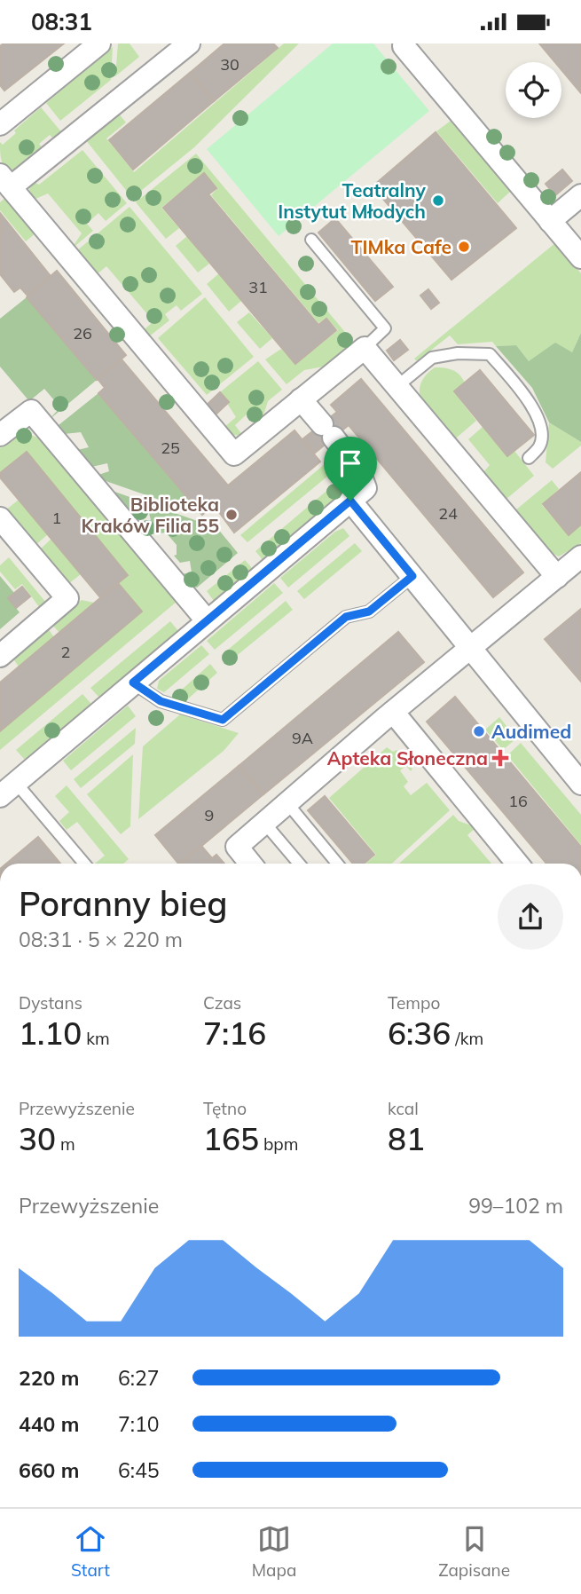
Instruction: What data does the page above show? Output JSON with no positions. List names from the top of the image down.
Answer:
{
  "places": {
    "other": [
      "Teatralny Instytut Młodych",
      "TIMka Cafe",
      "Biblioteka Kraków Filia 55",
      "Audimed"
    ],
    "health": ["Apteka Słoneczna"]
  },
  "house_numbers": [
    "30",
    "31",
    "26",
    "25",
    "24",
    "1",
    "2",
    "9A",
    "16",
    "9"
  ],
  "page": {
    "status": "08:31",
    "heading": ["Poranny bieg", "08:31 · 5 × 220 m"],
    "stats": [
      ["Dystans", "1.10 km"],
      ["Czas", "7:16"],
      ["Tempo", "6:36 /km"],
      ["Przewyższenie", "30 m"],
      ["Tętno", "165 bpm"],
      ["kcal", "81"]
    ],
    "chart": ["Przewyższenie", "99–102 m"],
    "list": [
      {
        "name": "220 m",
        "note": "6:27"
      },
      {
        "name": "440 m",
        "note": "7:10"
      },
      {
        "name": "660 m",
        "note": "6:45"
      }
    ],
    "tabs": ["Start", "Mapa", "Zapisane"]
  }
}
